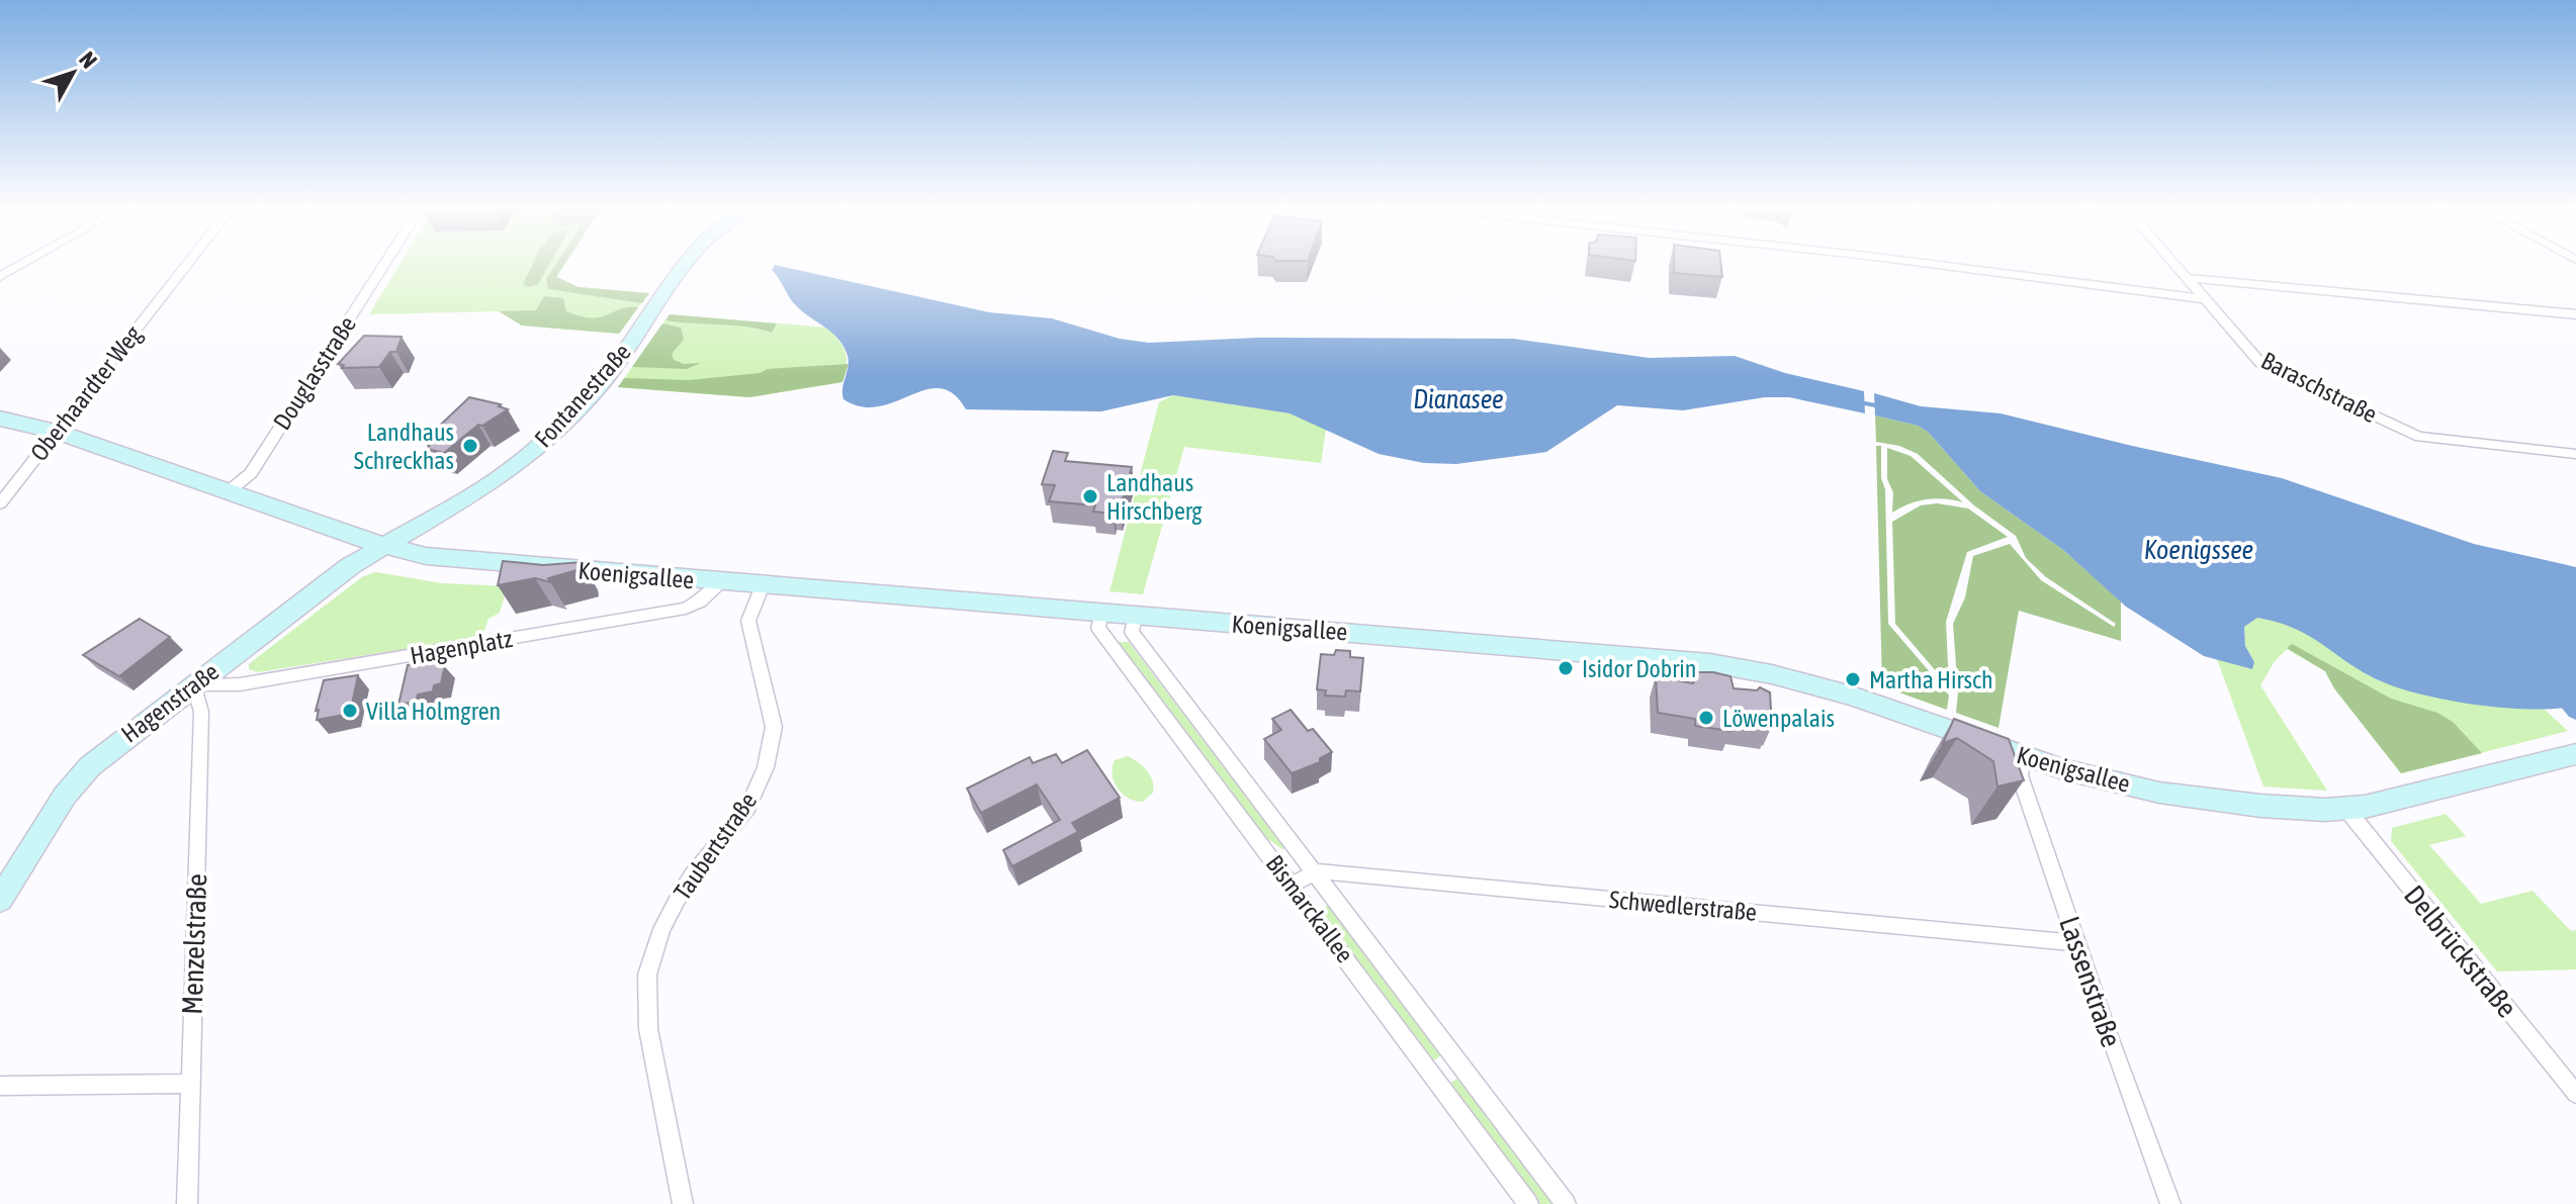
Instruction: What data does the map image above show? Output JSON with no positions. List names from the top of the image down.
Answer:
{
  "streets": {
    "main road": ["Fontanestraße", "Koenigsallee", "Hagenstraße"],
    "street": [
      "Douglasstraße",
      "Baraschstraße",
      "Oberhaardter Weg",
      "Hagenplatz",
      "Taubertstraße",
      "Schwedlerstraße",
      "Bismarckallee",
      "Menzelstraße",
      "Delbrückstraße",
      "Lassenstraße"
    ]
  },
  "crossings": [
    ["Douglasstraße", "Koenigsallee"],
    ["Oberhaardter Weg", "Koenigsallee"],
    ["Fontanestraße", "Koenigsallee"],
    ["Fontanestraße", "Hagenstraße"],
    ["Koenigsallee", "Hagenplatz"],
    ["Koenigsallee", "Hagenstraße"],
    ["Koenigsallee", "Taubertstraße"],
    ["Koenigsallee", "Bismarckallee"],
    ["Koenigsallee", "Delbrückstraße"],
    ["Koenigsallee", "Lassenstraße"],
    ["Hagenplatz", "Hagenstraße"],
    ["Hagenplatz", "Menzelstraße"],
    ["Hagenstraße", "Menzelstraße"],
    ["Schwedlerstraße", "Bismarckallee"],
    ["Schwedlerstraße", "Lassenstraße"]
  ],
  "water": ["Dianasee", "Koenigssee"],
  "places": [
    "Landhaus Schreckhas",
    "Landhaus Hirschberg",
    "Isidor Dobrin",
    "Martha Hirsch",
    "Villa Holmgren",
    "Löwenpalais"
  ],
  "north": "top right"
}
